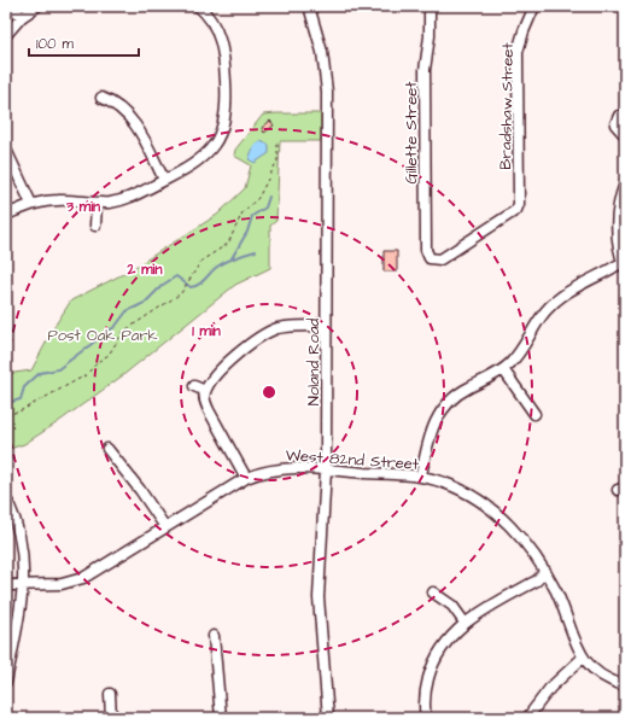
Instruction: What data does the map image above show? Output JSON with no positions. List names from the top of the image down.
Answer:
{
  "streets": {
    "street": [
      "Bradshaw Street",
      "Gillette Street",
      "Noland Road",
      "West 82nd Street"
    ]
  },
  "crossings": [
    ["Bradshaw Street", "Gillette Street"],
    ["Noland Road", "West 82nd Street"]
  ],
  "parks": ["Post Oak Park"],
  "scale_bar": "100 m",
  "rings": ["3 min", "2 min", "1 min"]
}
